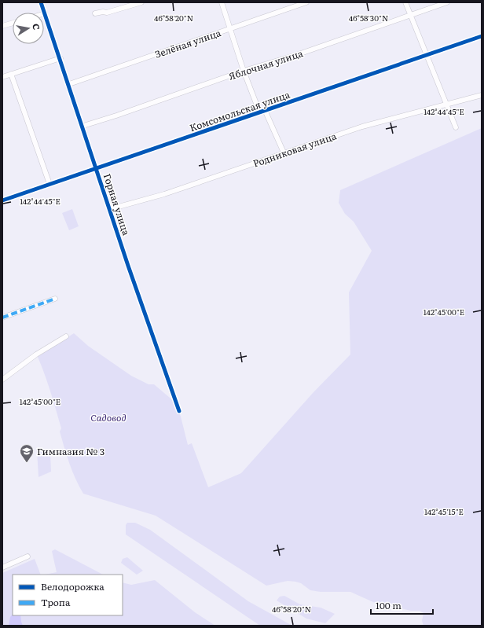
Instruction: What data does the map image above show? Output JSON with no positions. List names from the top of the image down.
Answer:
{
  "streets": {
    "street": [
      "Зелёная улица",
      "Яблочная улица",
      "Комсомольская улица",
      "Родниковая улица",
      "Горная улица"
    ]
  },
  "crossings": [
    ["Зелёная улица", "Горная улица"],
    ["Яблочная улица", "Горная улица"],
    ["Комсомольская улица", "Горная улица"],
    ["Родниковая улица", "Горная улица"]
  ],
  "parks": ["Садовод"],
  "places": {
    "school or university": ["Гимназия № 3"]
  },
  "legend": ["Велодорожка", "Тропа"],
  "scale_bar": "100 m",
  "north": "right",
  "coordinates": [
    "46°58'20\"N",
    "46°58'30\"N",
    "142°44'45\"E",
    "142°45'00\"E",
    "142°45'15\"E"
  ]
}
